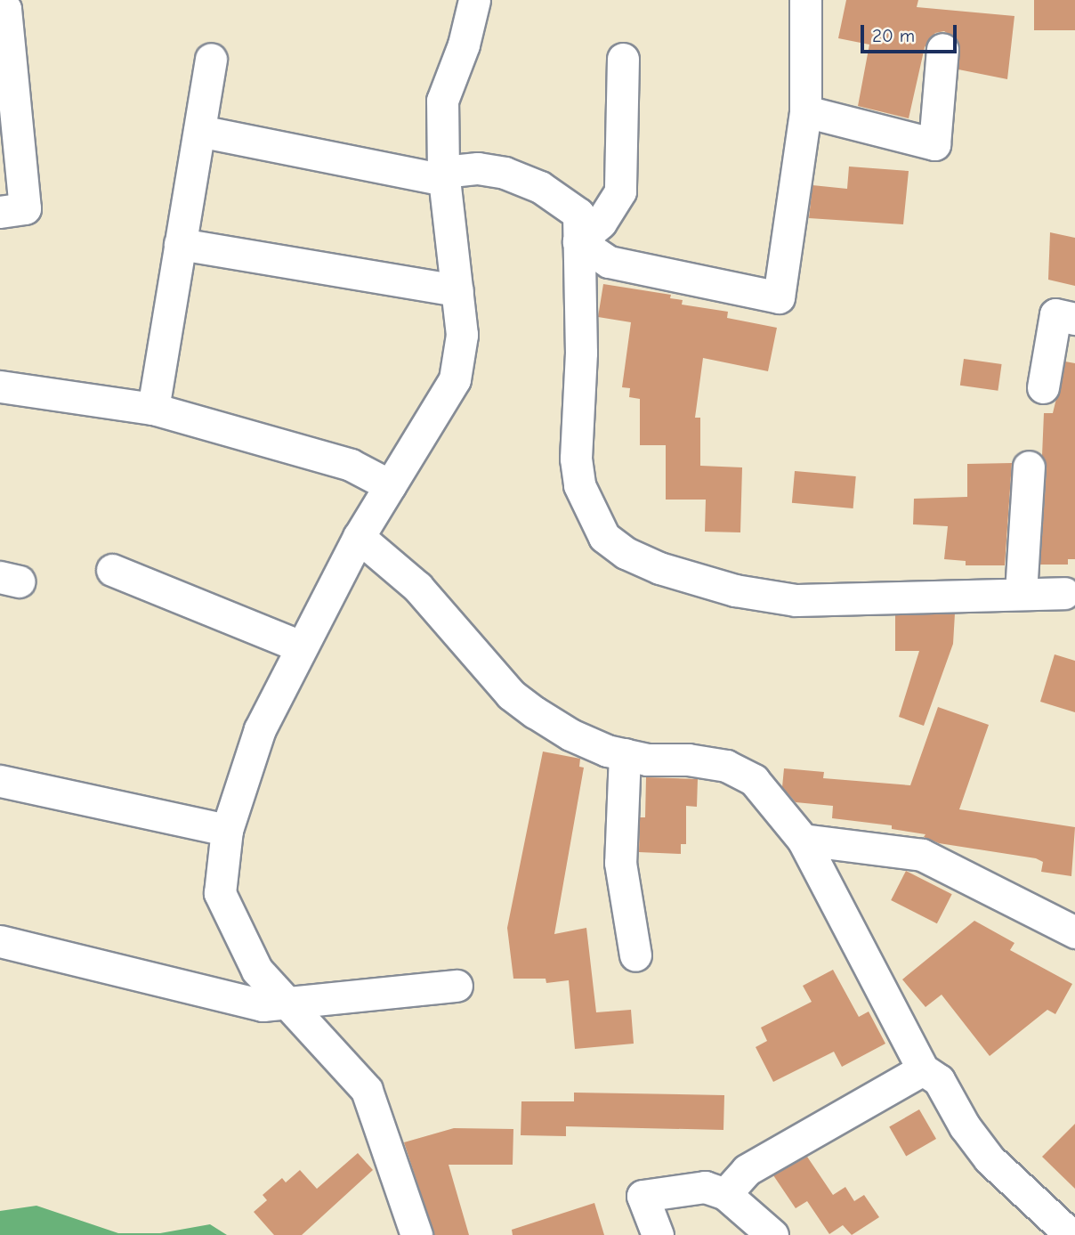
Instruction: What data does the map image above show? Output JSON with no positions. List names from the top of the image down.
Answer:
{
  "scale_bar": "20 m"
}
